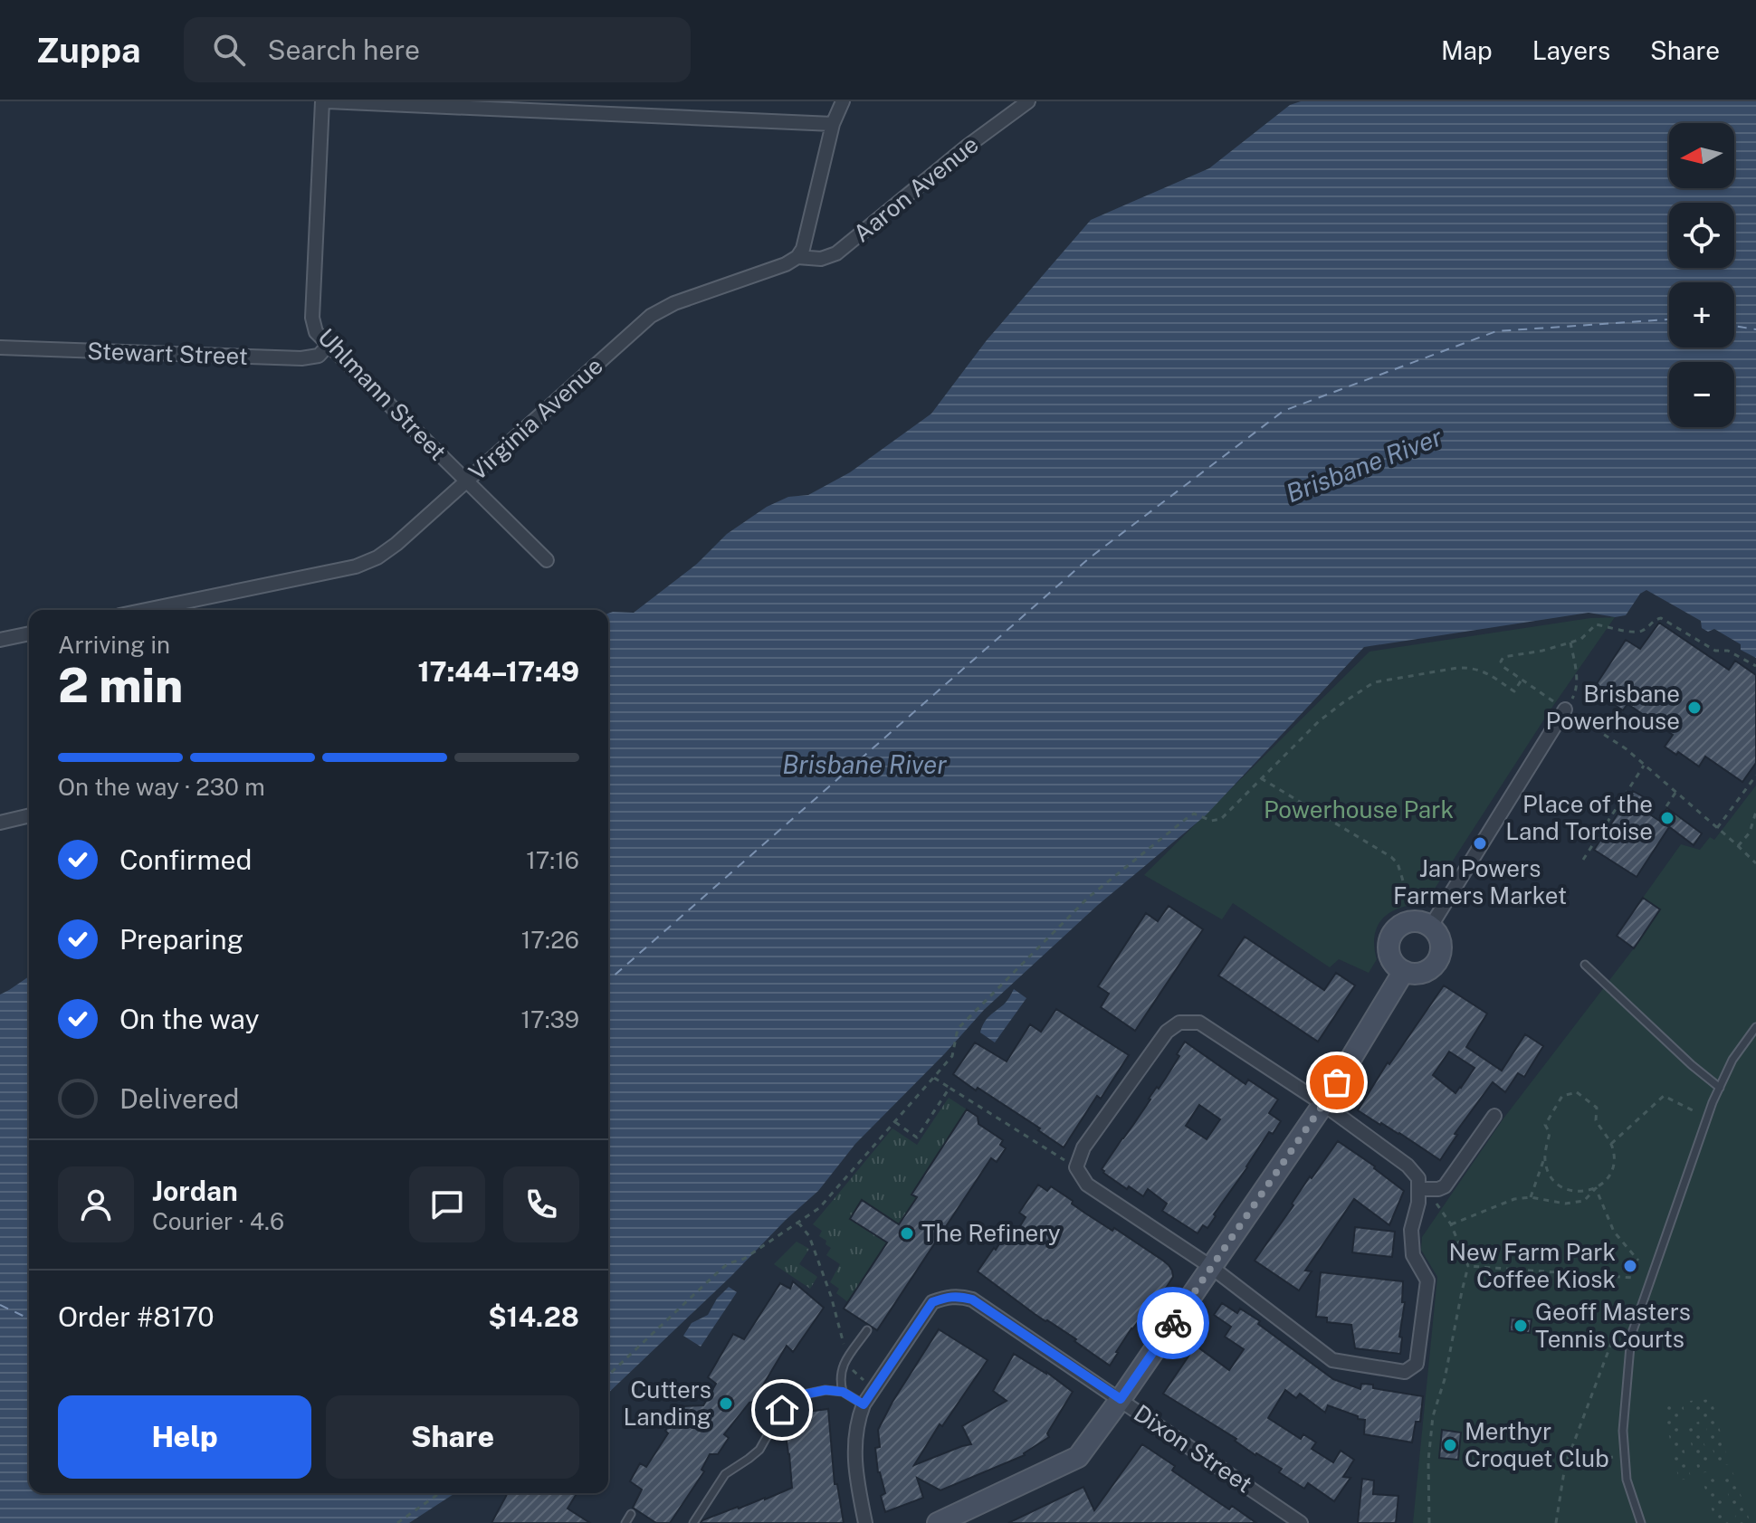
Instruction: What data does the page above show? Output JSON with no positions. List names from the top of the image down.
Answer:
{
  "streets": {
    "street": [
      "Aaron Avenue",
      "Stewart Street",
      "Uhlmann Street",
      "Virginia Avenue",
      "Dixon Street"
    ]
  },
  "crossings": [
    ["Aaron Avenue", "Virginia Avenue"],
    ["Stewart Street", "Uhlmann Street"],
    ["Uhlmann Street", "Virginia Avenue"]
  ],
  "water": ["Brisbane River"],
  "parks": ["Powerhouse Park"],
  "places": [
    "Brisbane Powerhouse",
    "Place of the Land Tortoise",
    "Jan Powers Farmers Market",
    "The Refinery",
    "New Farm Park Coffee Kiosk",
    "Geoff Masters Tennis Courts",
    "Cutters Landing",
    "Merthyr Croquet Club"
  ],
  "north": "left",
  "page": {
    "header": "Zuppa",
    "search": "Search here",
    "nav": ["Map", "Layers", "Share"],
    "map_buttons": ["+", "−"],
    "heading": ["2 min", "Arriving in", "17:44–17:49"],
    "panel": [
      "Jordan",
      "Courier · 4.6",
      "Order #8170",
      "$14.28"
    ],
    "bar": "On the way · 230 m",
    "list": [
      ["Confirmed", "17:16"],
      ["Preparing", "17:26"],
      ["On the way", "17:39"],
      "Delivered"
    ],
    "buttons": ["Help", "Share"]
  }
}
